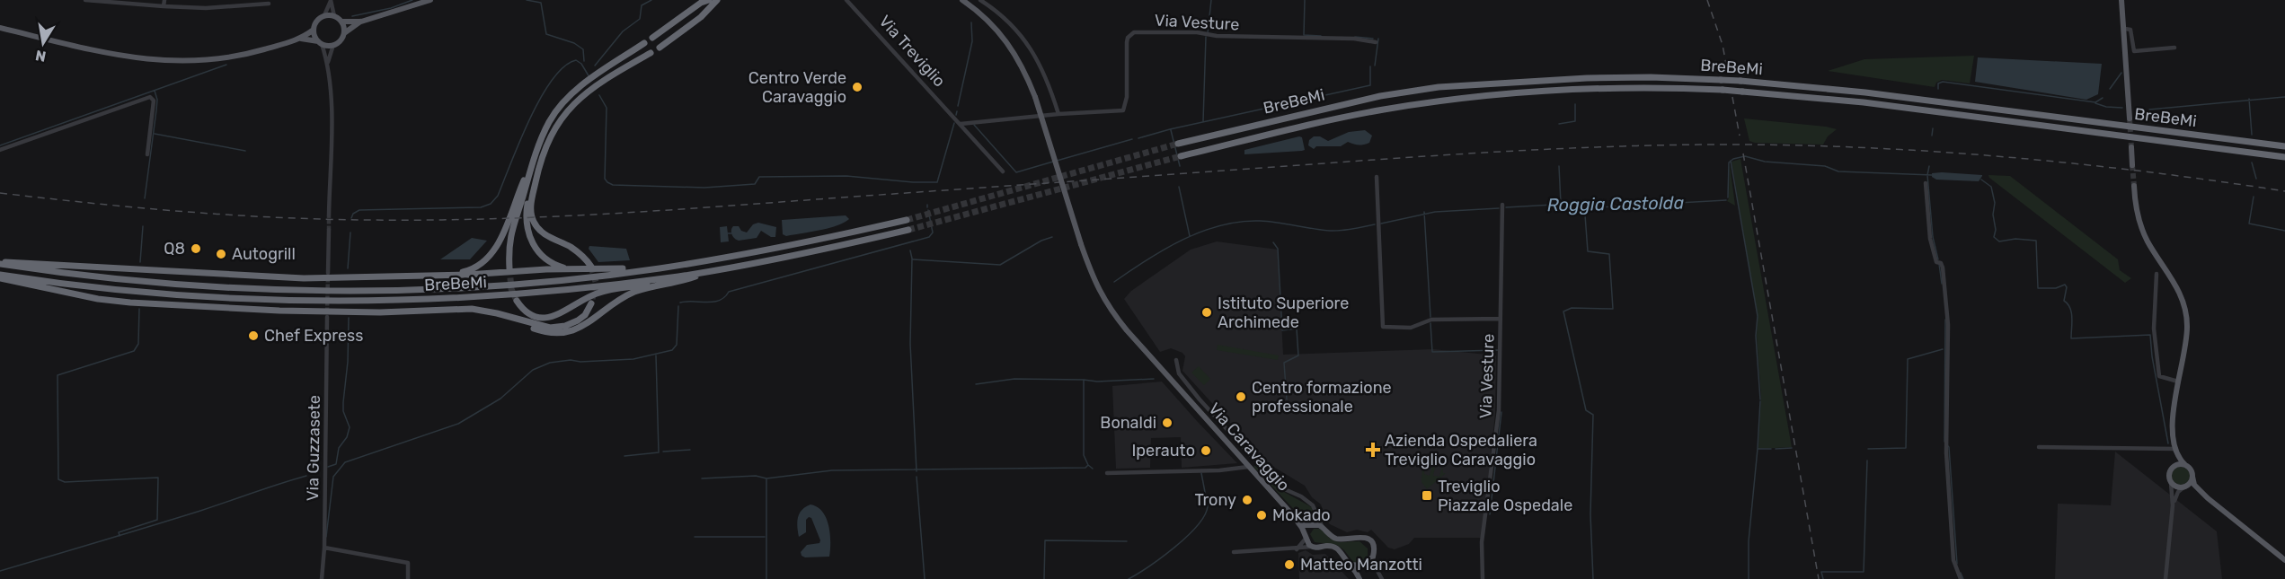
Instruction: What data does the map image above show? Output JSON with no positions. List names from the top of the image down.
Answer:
{
  "streets": {
    "highway": ["BreBeMi"],
    "main road": ["Via Caravaggio"],
    "street": ["Via Vesture", "Via Treviglio", "Via Guzzasete"]
  },
  "crossings": [
    ["Via Vesture", "Via Treviglio"]
  ],
  "water": ["Roggia Castolda"],
  "places": {
    "other": [
      "Centro Verde Caravaggio",
      "Q8",
      "Autogrill",
      "Istituto Superiore Archimede",
      "Chef Express",
      "Centro formazione professionale",
      "Bonaldi",
      "Iperauto",
      "Trony",
      "Mokado",
      "Matteo Manzotti"
    ],
    "health": ["Azienda Ospedaliera Treviglio Caravaggio"],
    "transit": ["Treviglio Piazzale Ospedale"]
  },
  "north": "bottom"
}
